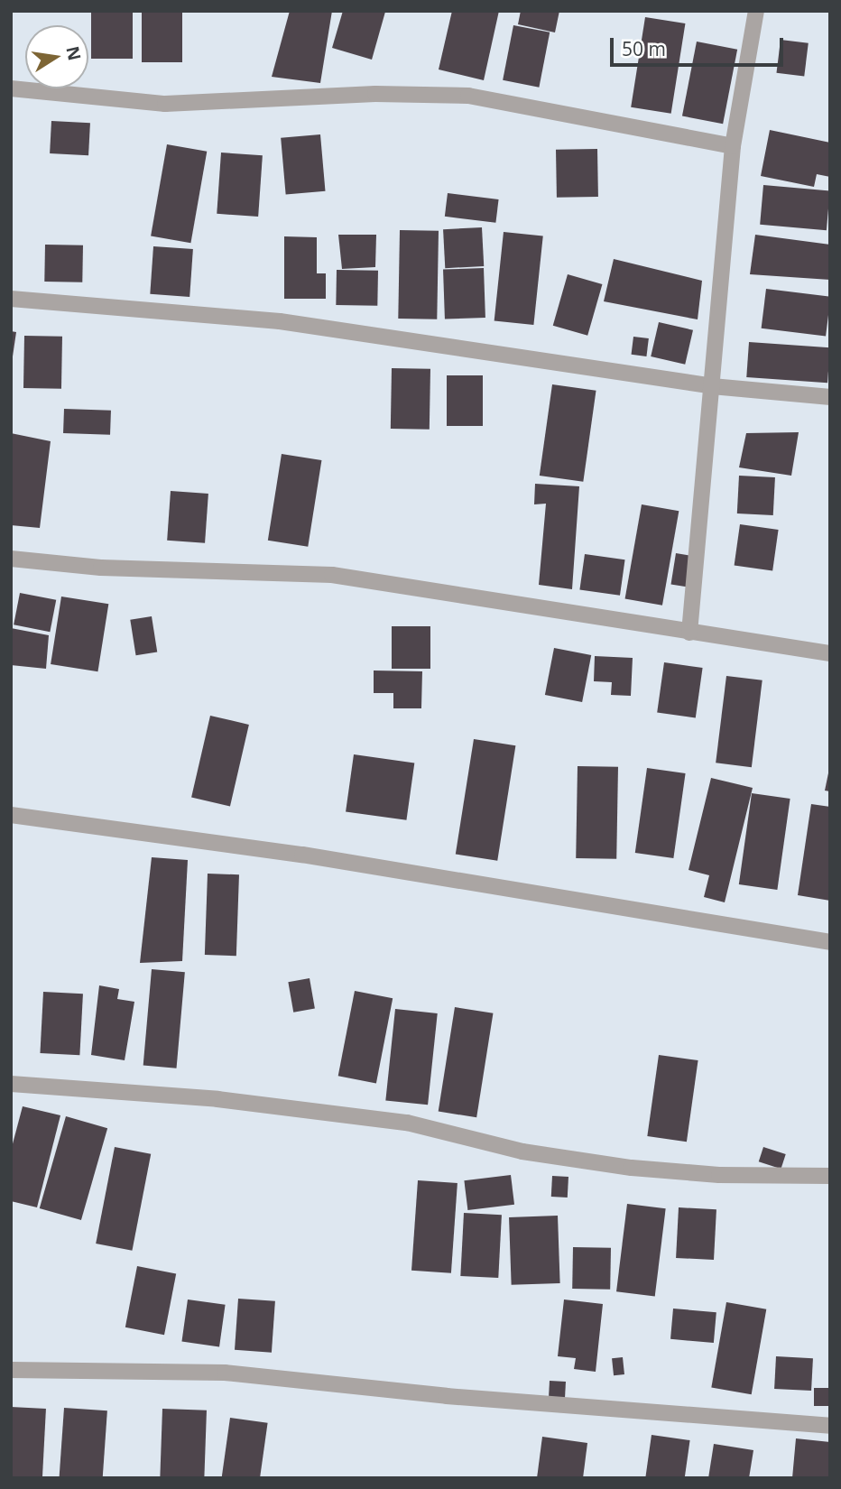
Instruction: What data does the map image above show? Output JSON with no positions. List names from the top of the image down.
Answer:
{
  "scale_bar": "50 m",
  "north": "right"
}
